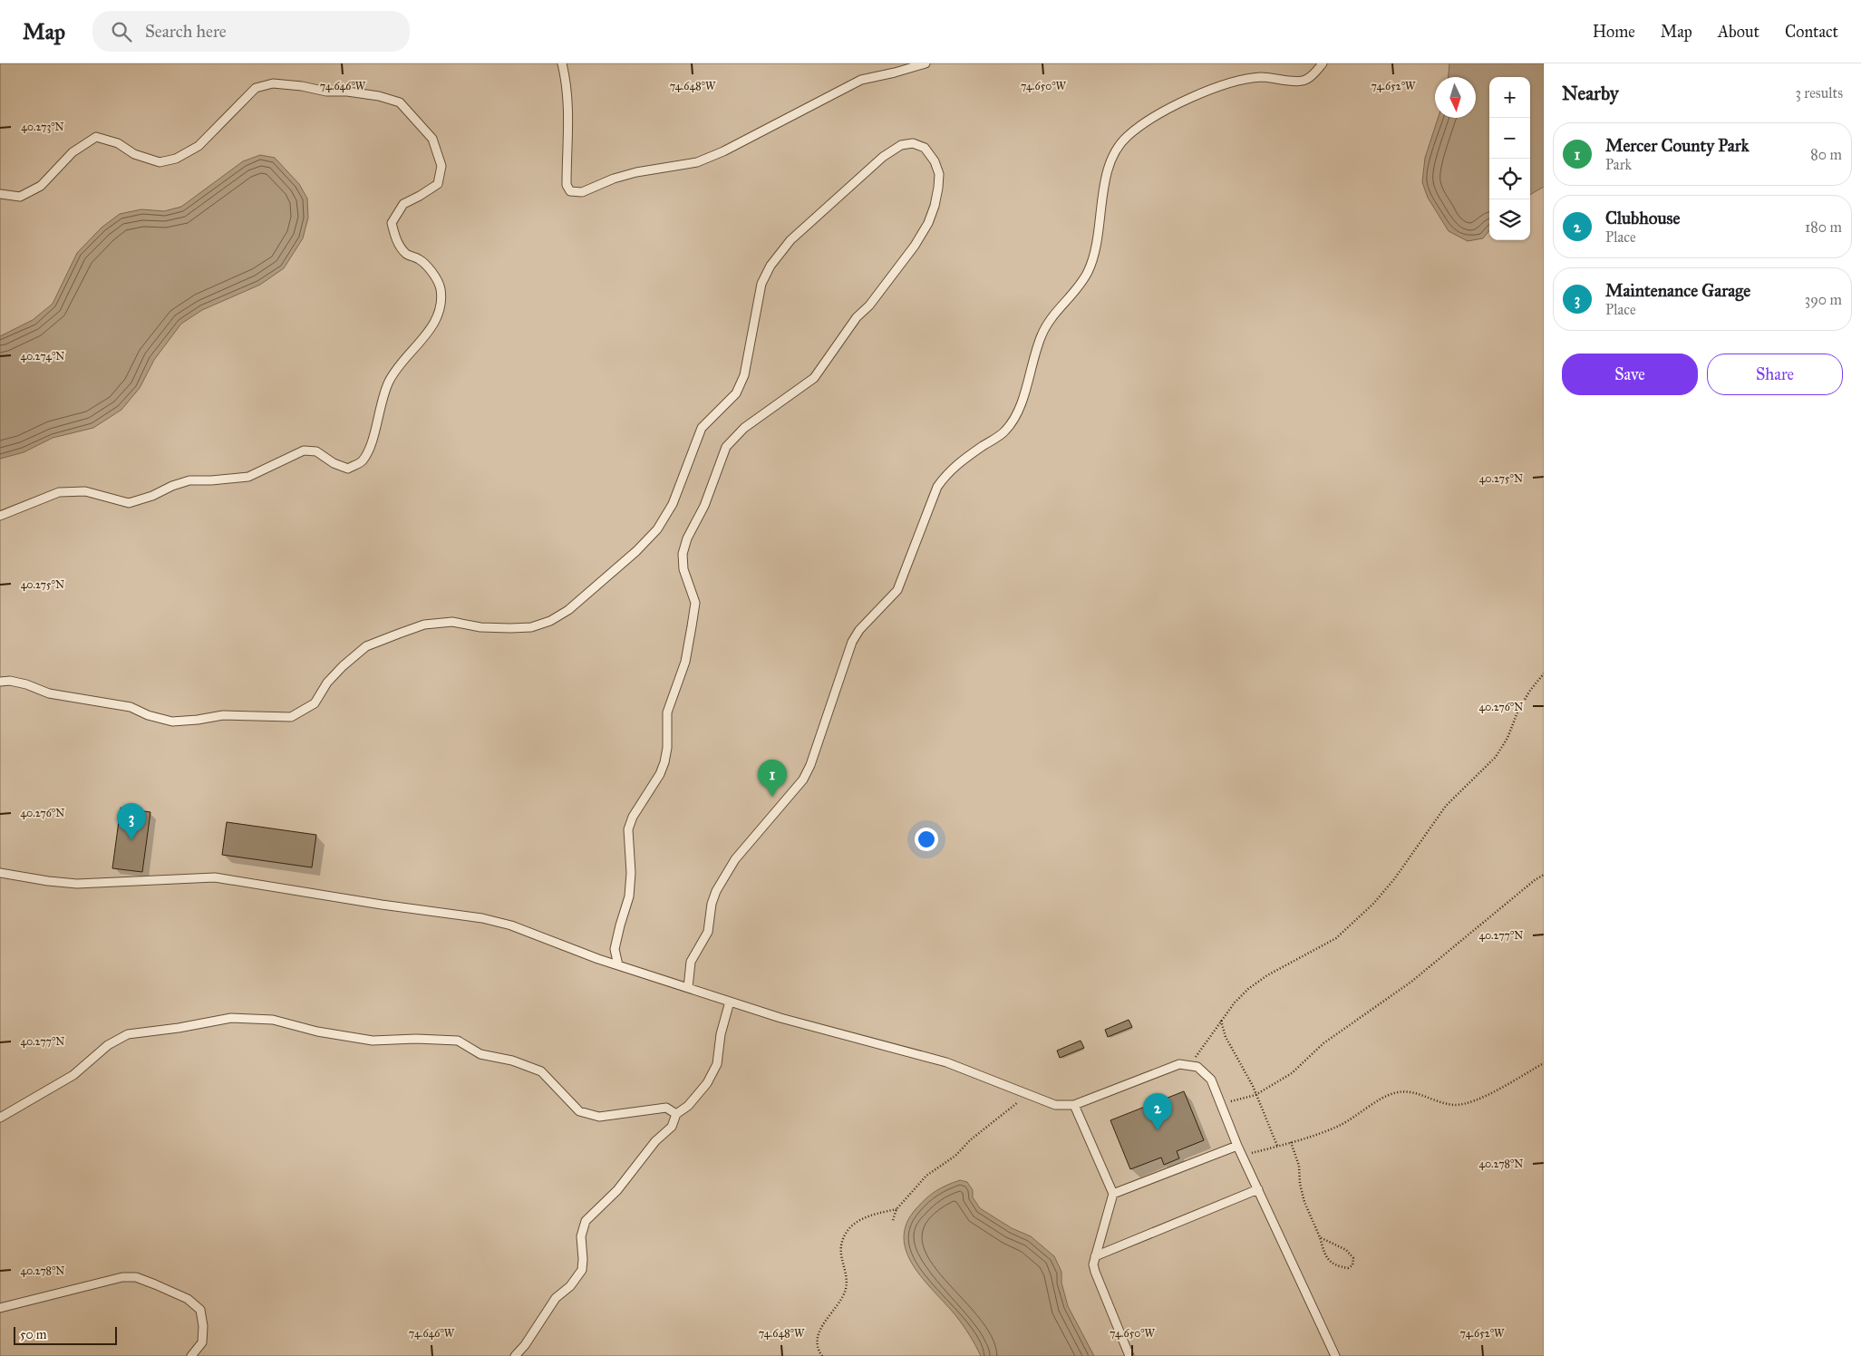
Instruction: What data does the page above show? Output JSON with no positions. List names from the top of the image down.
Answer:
{
  "scale_bar": "50 m",
  "north": "bottom",
  "page": {
    "header": "Map",
    "search": "Search here",
    "nav": [
      "Home",
      "Map",
      "About",
      "Contact"
    ],
    "heading": ["Nearby", "3 results"],
    "map_buttons": ["+", "−"],
    "list": [
      {
        "mark": "1",
        "name": "Mercer County Park",
        "note": "Park",
        "value": "80 m"
      },
      {
        "mark": "2",
        "name": "Clubhouse",
        "note": "Place",
        "value": "180 m"
      },
      {
        "mark": "3",
        "name": "Maintenance Garage",
        "note": "Place",
        "value": "390 m"
      }
    ],
    "buttons": ["Save", "Share"],
    "pins": ["1", "3", "2"],
    "scale": "50 m"
  },
  "coordinates": [
    "74.646°W",
    "74.648°W",
    "74.650°W",
    "74.652°W",
    "40.273°N",
    "40.274°N",
    "40.275°N",
    "40.276°N",
    "40.277°N",
    "40.278°N"
  ]
}
